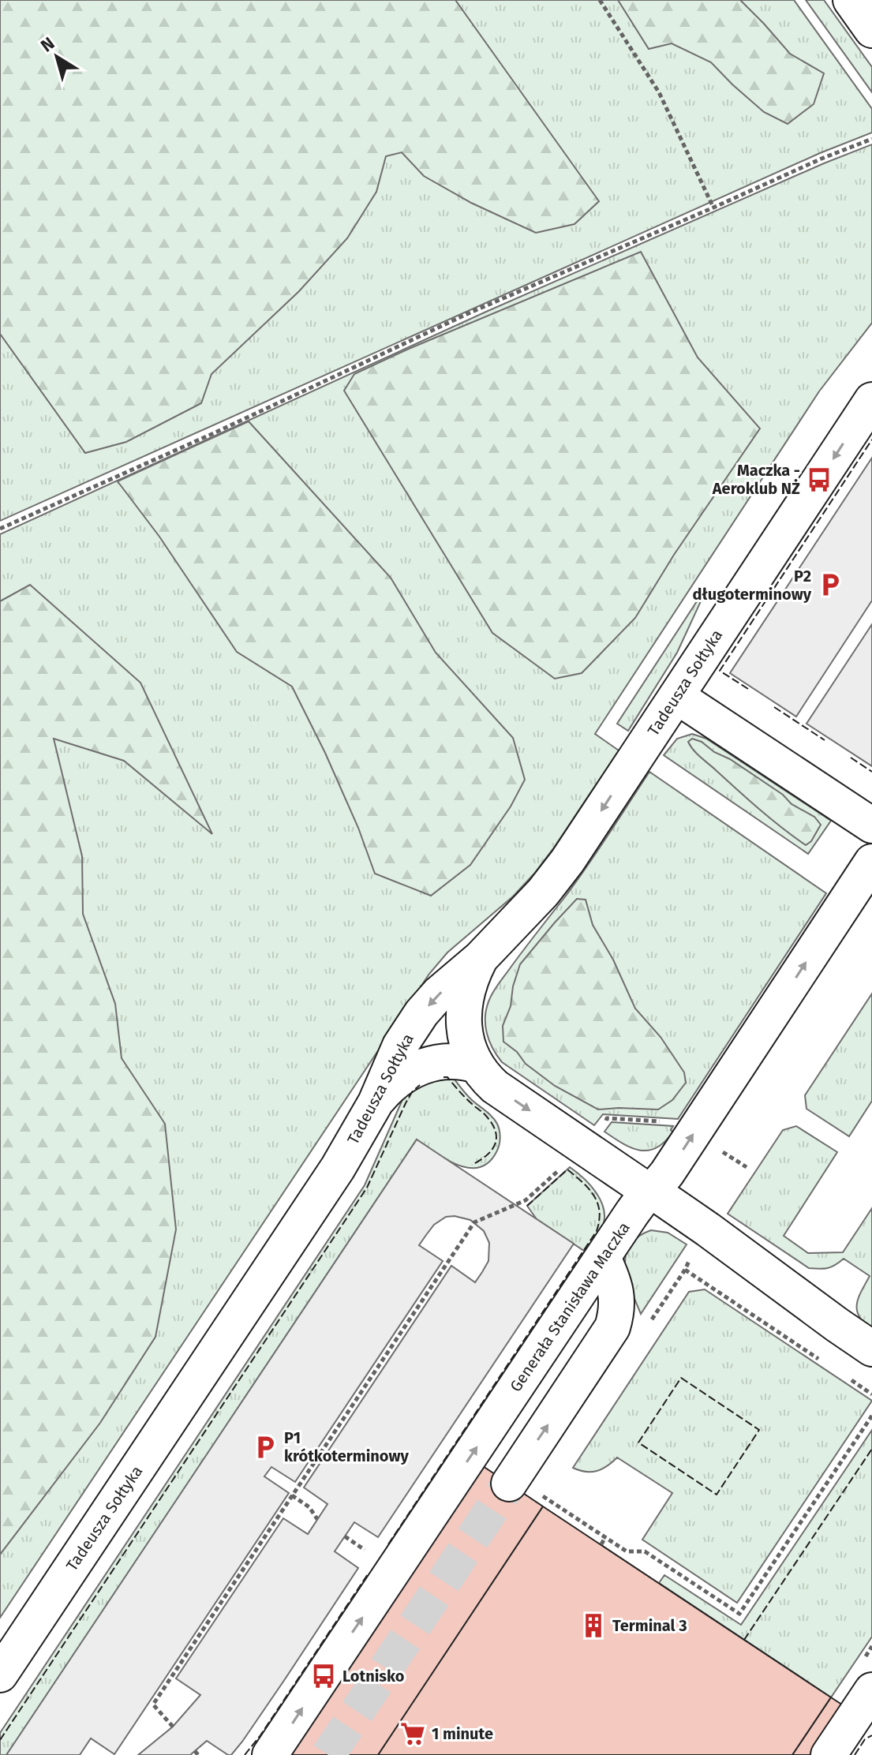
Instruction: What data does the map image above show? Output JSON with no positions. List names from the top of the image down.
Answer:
{
  "streets": {
    "street": ["Tadeusza Sołtyka", "Generała Stanisława Maczka"]
  },
  "one_way": ["Tadeusza Sołtyka", "Generała Stanisława Maczka"],
  "places": {
    "bus stop": ["Maczka - Aeroklub NŻ", "Lotnisko"],
    "parking": ["P2 długoterminowy", "P1 krótkoterminowy"],
    "building": ["Terminal 3"],
    "supermarket": ["1 minute"]
  },
  "north": "top left"
}
